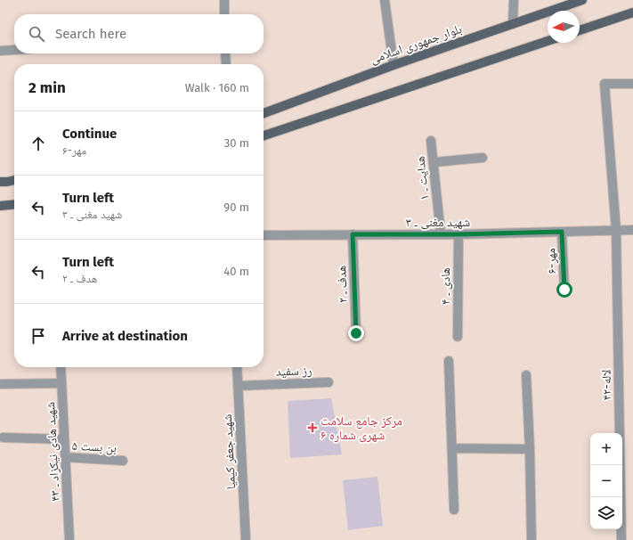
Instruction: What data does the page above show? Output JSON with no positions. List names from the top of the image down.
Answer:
{
  "streets": {
    "main road": ["بلوار جمهوری اسلامی"],
    "street": [
      "هدایت ـ ۱",
      "شهید مغنی ـ ۳",
      "مهر-۶",
      "هدف ـ ۲",
      "هادی ـ ۴",
      "رز سفید",
      "لاله-۴۲",
      "بن بست ۵",
      "شهید هادی نیکزاد ـ ۴۳",
      "شهید جعفر کیمیا"
    ]
  },
  "crossings": [
    ["هدایت ـ ۱", "شهید مغنی ـ ۳"],
    ["شهید مغنی ـ ۳", "مهر-۶"],
    ["شهید مغنی ـ ۳", "هدف ـ ۲"],
    ["شهید مغنی ـ ۳", "هادی ـ ۴"],
    ["شهید مغنی ـ ۳", "لاله-۴۲"],
    ["رز سفید", "شهید جعفر کیمیا"],
    ["بن بست ۵", "شهید هادی نیکزاد ـ ۴۳"]
  ],
  "places": {
    "health": ["مرکز جامع سلامت شهری شماره ۶"]
  },
  "north": "left",
  "page": {
    "search": "Search here",
    "heading": ["2 min", "Walk · 160 m"],
    "list": [
      ["Continue", "مهر-۶", "30 m"],
      ["Turn left", "شهید مغنی ـ ۳", "90 m"],
      ["Turn left", "هدف ـ ۲", "40 m"],
      "Arrive at destination"
    ],
    "map_buttons": ["+", "−"]
  }
}
